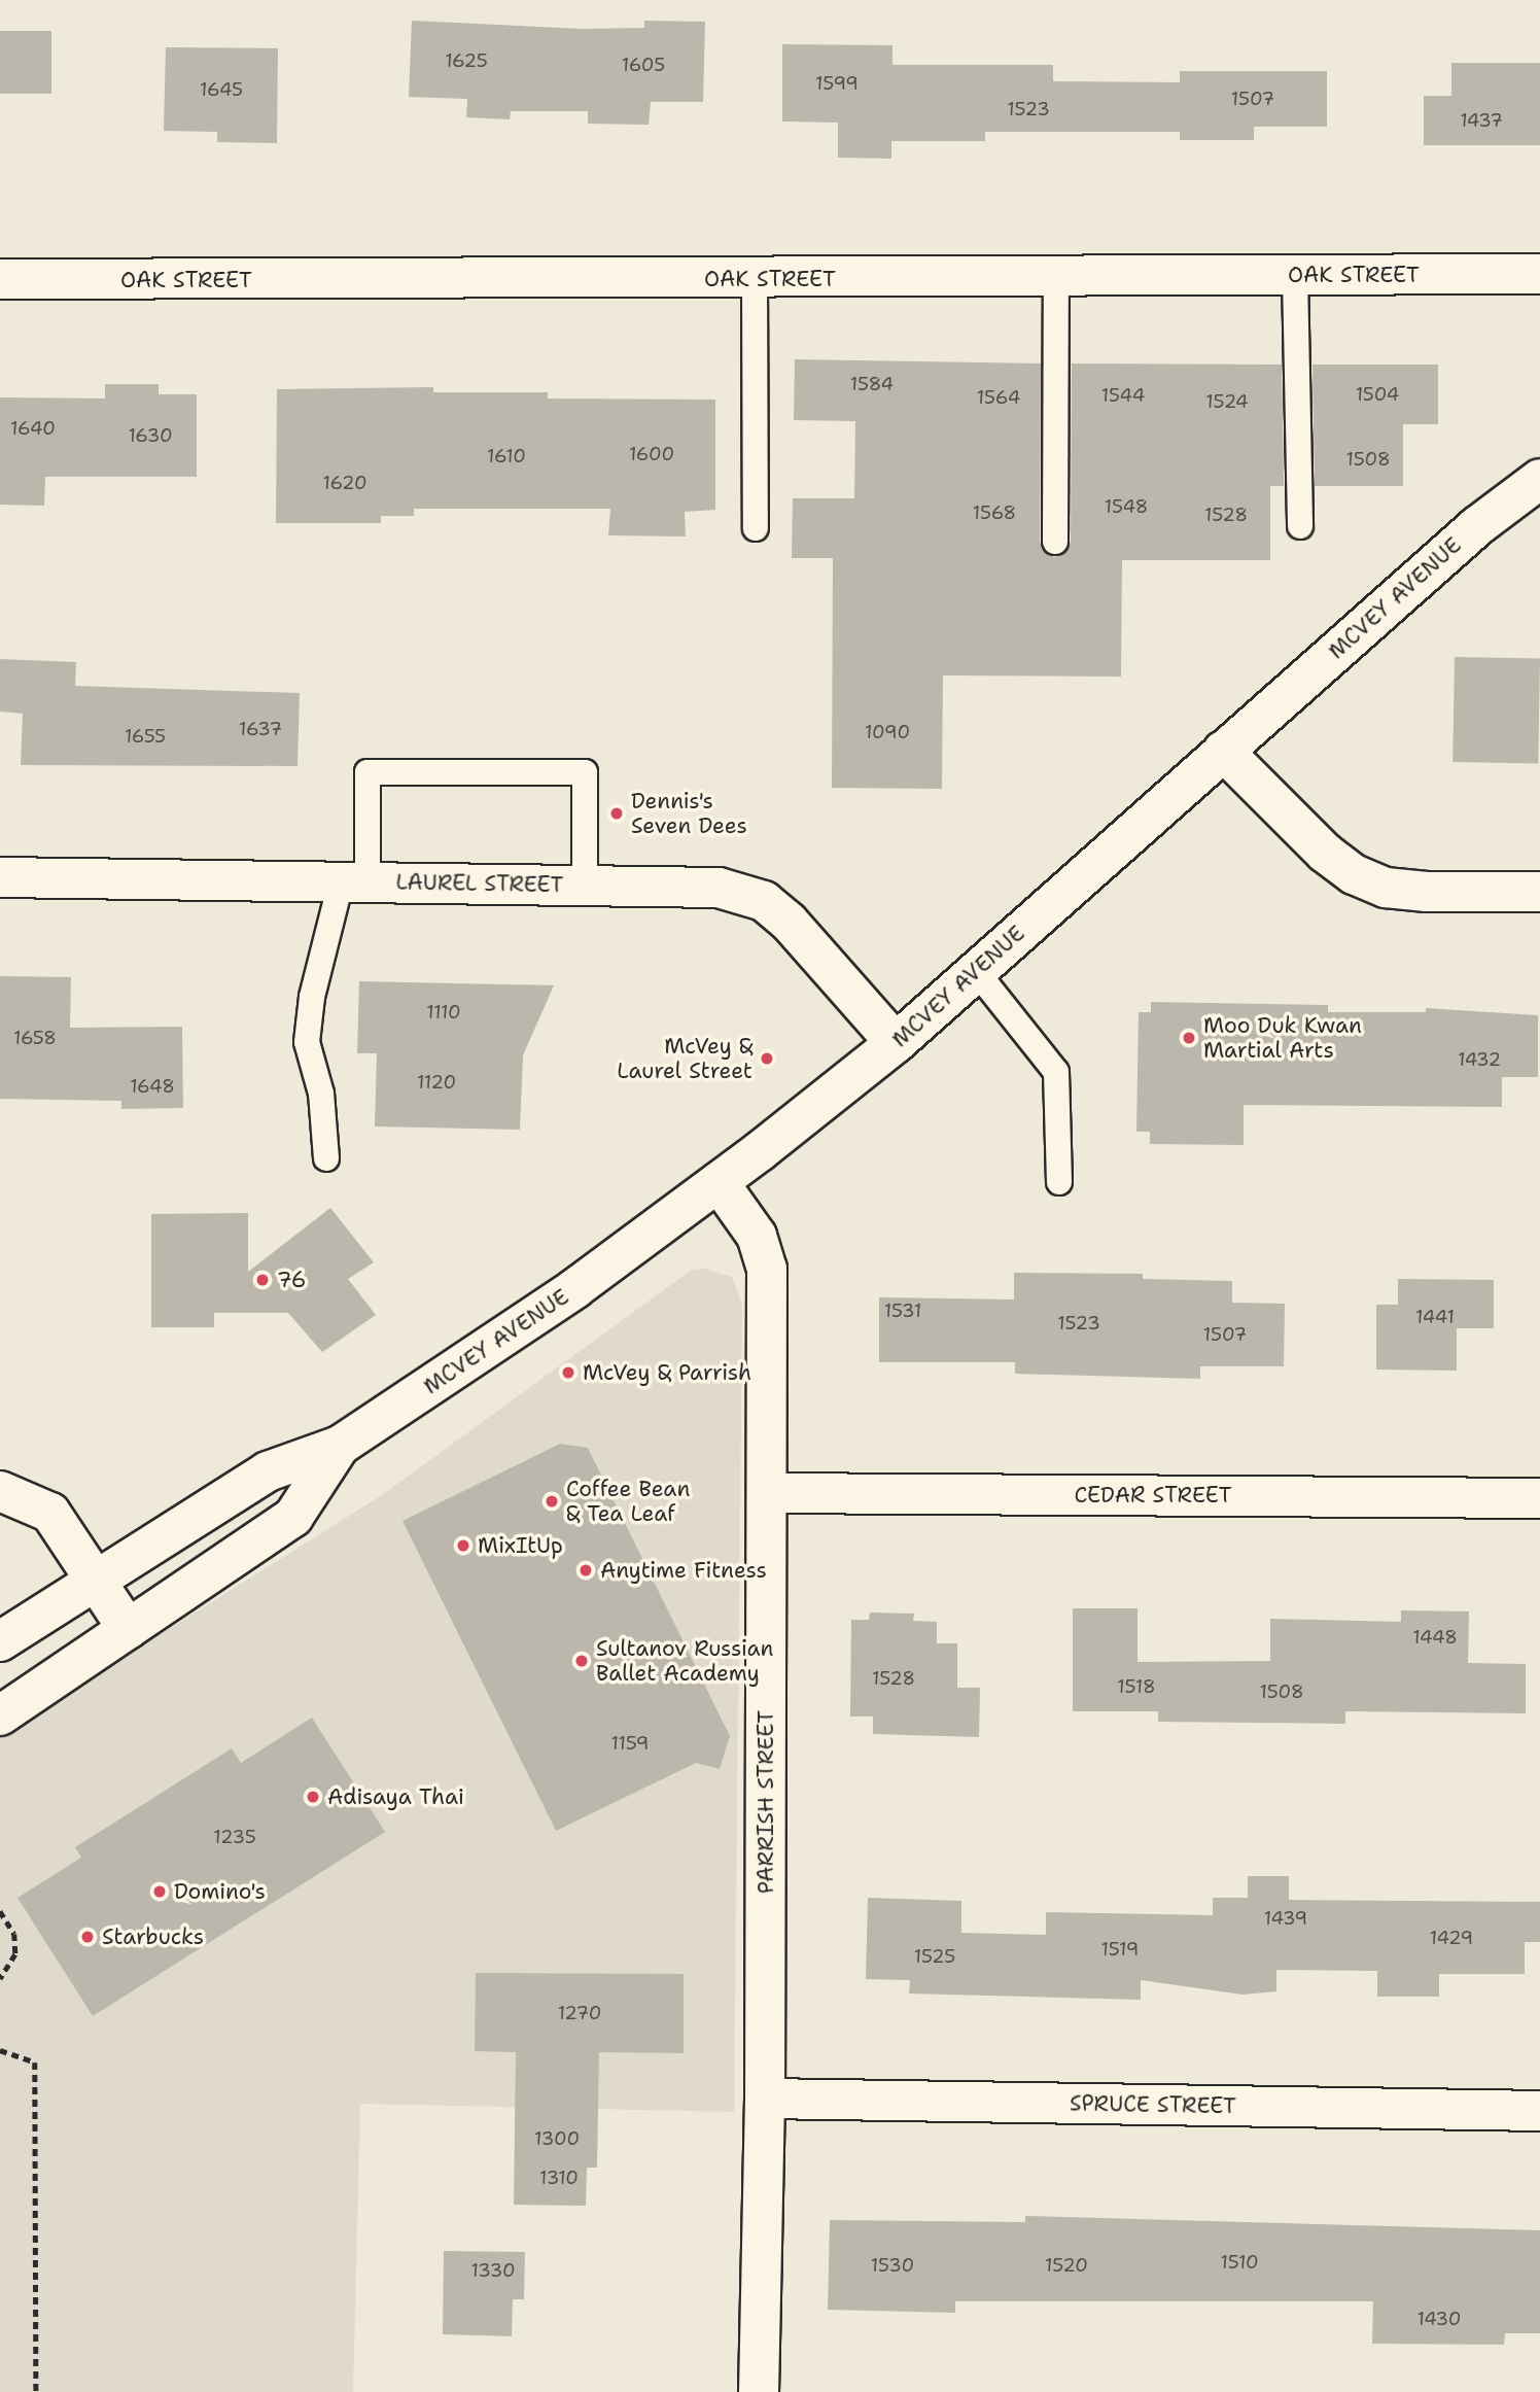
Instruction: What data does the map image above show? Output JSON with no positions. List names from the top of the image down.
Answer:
{
  "streets": {
    "street": [
      "OAK STREET",
      "MCVEY AVENUE",
      "LAUREL STREET",
      "CEDAR STREET",
      "PARRISH STREET",
      "SPRUCE STREET"
    ]
  },
  "crossings": [
    ["MCVEY AVENUE", "LAUREL STREET"],
    ["MCVEY AVENUE", "PARRISH STREET"],
    ["CEDAR STREET", "PARRISH STREET"],
    ["PARRISH STREET", "SPRUCE STREET"]
  ],
  "places": [
    "Dennis's Seven Dees",
    "Moo Duk Kwan Martial Arts",
    "McVey & Laurel Street",
    "76",
    "McVey & Parrish",
    "Coffee Bean & Tea Leaf",
    "MixItUp",
    "Anytime Fitness",
    "Sultanov Russian Ballet Academy",
    "Adisaya Thai",
    "Domino's",
    "Starbucks"
  ],
  "house_numbers": [
    "1625",
    "1605",
    "1599",
    "1645",
    "1507",
    "1523",
    "1437",
    "1584",
    "1504",
    "1544",
    "1564",
    "1524",
    "1640",
    "1630",
    "1600",
    "1610",
    "1508",
    "1620",
    "1548",
    "1568",
    "1528",
    "1637",
    "1090",
    "1655",
    "1110",
    "1658",
    "1432",
    "1120",
    "1648",
    "1531",
    "1441",
    "1523",
    "1507",
    "1448",
    "1528",
    "1518",
    "1508",
    "1159",
    "1235",
    "1439",
    "1429",
    "1519",
    "1525",
    "1270",
    "1300",
    "1310",
    "1510",
    "1530",
    "1520",
    "1330",
    "1430"
  ]
}
